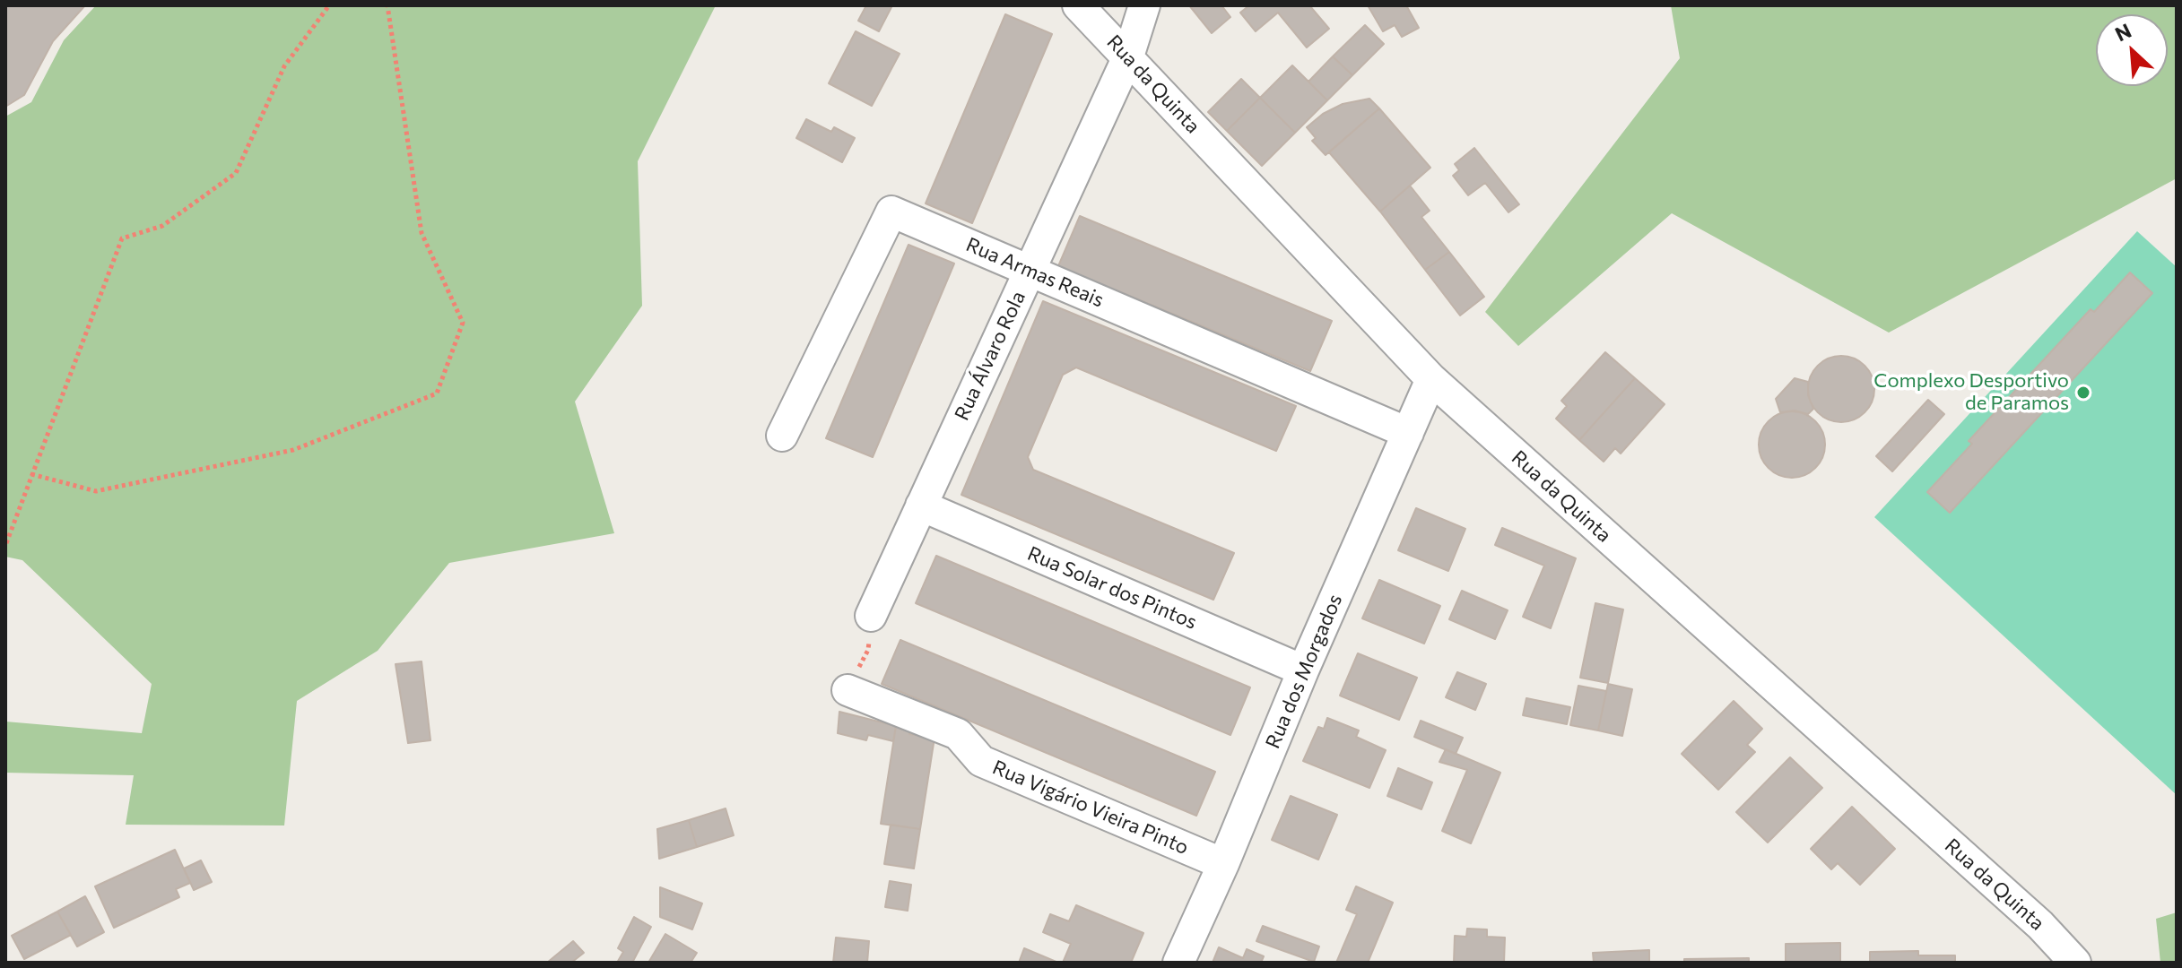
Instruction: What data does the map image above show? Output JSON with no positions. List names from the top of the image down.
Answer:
{
  "streets": {
    "street": [
      "Rua da Quinta",
      "Rua Armas Reais",
      "Rua Álvaro Rola",
      "Rua Solar dos Pintos",
      "Rua dos Morgados",
      "Rua Vigário Vieira Pinto"
    ]
  },
  "crossings": [
    ["Rua da Quinta", "Rua Álvaro Rola"],
    ["Rua da Quinta", "Rua dos Morgados"],
    ["Rua Armas Reais", "Rua Álvaro Rola"],
    ["Rua Armas Reais", "Rua dos Morgados"],
    ["Rua Álvaro Rola", "Rua Solar dos Pintos"],
    ["Rua Solar dos Pintos", "Rua dos Morgados"],
    ["Rua dos Morgados", "Rua Vigário Vieira Pinto"]
  ],
  "places": ["Complexo Desportivo de Paramos"],
  "north": "top left"
}
